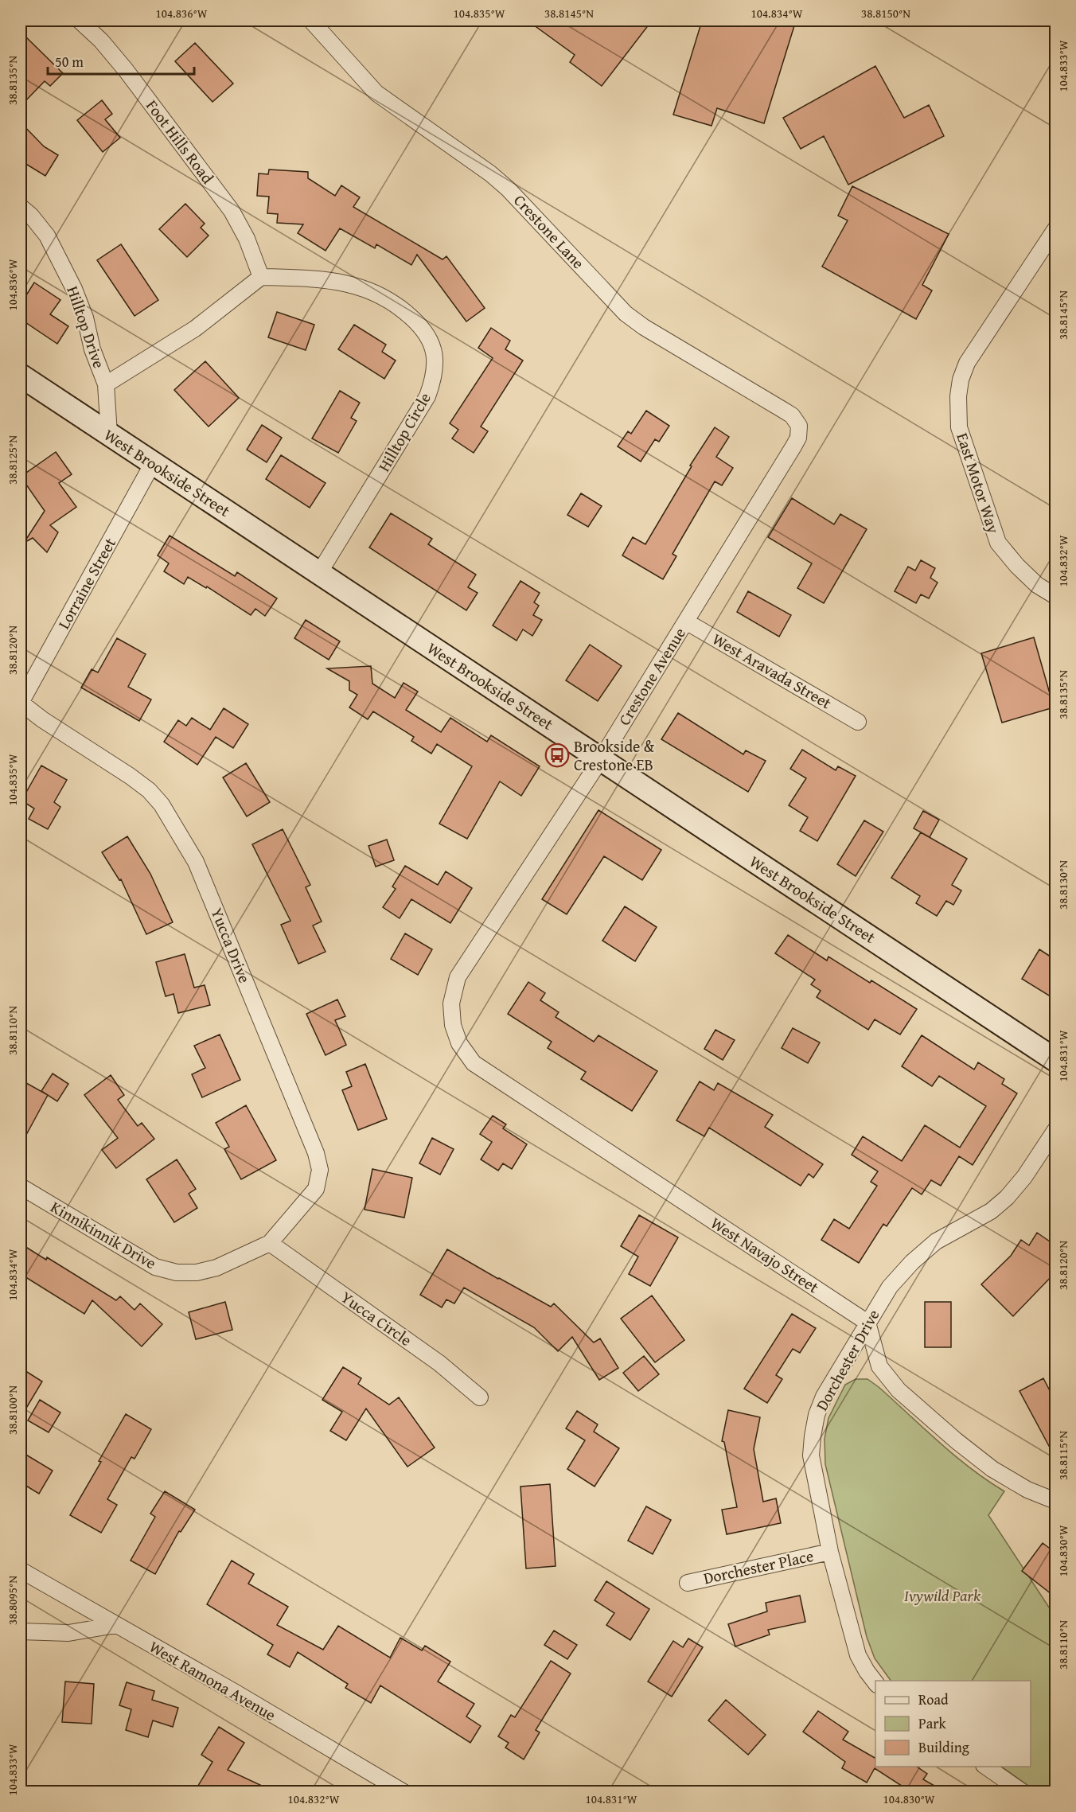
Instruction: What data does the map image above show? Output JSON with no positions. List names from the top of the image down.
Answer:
{
  "streets": {
    "street": [
      "Foot Hills Road",
      "Crestone Lane",
      "Hilltop Drive",
      "Hilltop Circle",
      "West Brookside Street",
      "East Motor Way",
      "Lorraine Street",
      "West Aravada Street",
      "Crestone Avenue",
      "Yucca Drive",
      "Kinnikinnik Drive",
      "West Navajo Street",
      "Yucca Circle",
      "Dorchester Drive",
      "Dorchester Place",
      "West Ramona Avenue"
    ]
  },
  "crossings": [
    ["Foot Hills Road", "Hilltop Circle"],
    ["Crestone Lane", "Crestone Avenue"],
    ["Hilltop Drive", "West Brookside Street"],
    ["Hilltop Circle", "West Brookside Street"],
    ["West Brookside Street", "Lorraine Street"],
    ["West Brookside Street", "Crestone Avenue"],
    ["Lorraine Street", "Yucca Drive"],
    ["West Aravada Street", "Crestone Avenue"],
    ["Crestone Avenue", "West Navajo Street"],
    ["Yucca Drive", "Kinnikinnik Drive"],
    ["Yucca Drive", "Yucca Circle"],
    ["Kinnikinnik Drive", "Yucca Circle"],
    ["West Navajo Street", "Dorchester Drive"],
    ["Dorchester Drive", "Dorchester Place"]
  ],
  "parks": ["Ivywild Park"],
  "places": {
    "bus stop": ["Brookside & Crestone EB"]
  },
  "legend": ["Road", "Park", "Building"],
  "scale_bar": "50 m",
  "coordinates": [
    "104.836°W",
    "104.835°W",
    "38.8145°N",
    "104.834°W",
    "38.8150°N",
    "104.833°W",
    "38.8135°N",
    "38.8125°N",
    "104.832°W",
    "38.8120°N",
    "38.8130°N",
    "38.8110°N",
    "104.831°W",
    "38.8100°N",
    "38.8115°N",
    "104.830°W",
    "38.8095°N"
  ]
}
